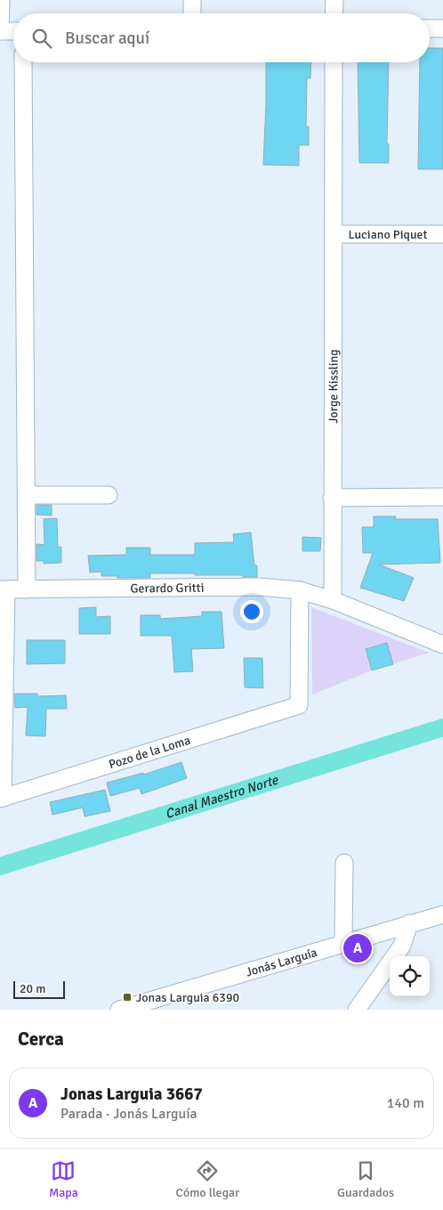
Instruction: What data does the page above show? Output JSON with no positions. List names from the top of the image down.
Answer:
{
  "streets": {
    "street": [
      "Luciano Piquet",
      "Jorge Kissling",
      "Gerardo Gritti",
      "Pozo de la Loma",
      "Jonás Larguía"
    ]
  },
  "crossings": [
    ["Luciano Piquet", "Jorge Kissling"],
    ["Jorge Kissling", "Gerardo Gritti"],
    ["Gerardo Gritti", "Pozo de la Loma"]
  ],
  "water": ["Canal Maestro Norte"],
  "places": {
    "transit": ["Jonas Larguia 6390"]
  },
  "scale_bar": "20 m",
  "page": {
    "search": "Buscar aquí",
    "pins": "A",
    "scale": "20 m",
    "heading": "Cerca",
    "list": [
      {
        "mark": "A",
        "name": "Jonas Larguia 3667",
        "note": "Parada · Jonás Larguía",
        "value": "140 m"
      }
    ],
    "nav": ["Mapa", "Cómo llegar", "Guardados"]
  }
}
